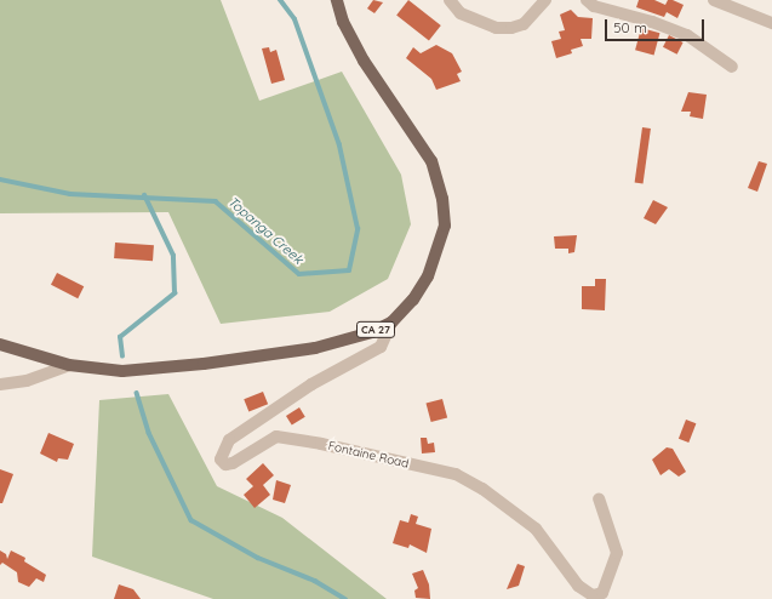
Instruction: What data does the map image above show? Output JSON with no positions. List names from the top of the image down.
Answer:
{
  "streets": {
    "main road": ["CA 27"],
    "street": ["Fontaine Road"]
  },
  "crossings": [
    ["CA 27", "Fontaine Road"]
  ],
  "water": ["Topanga Creek"],
  "scale_bar": "50 m"
}
